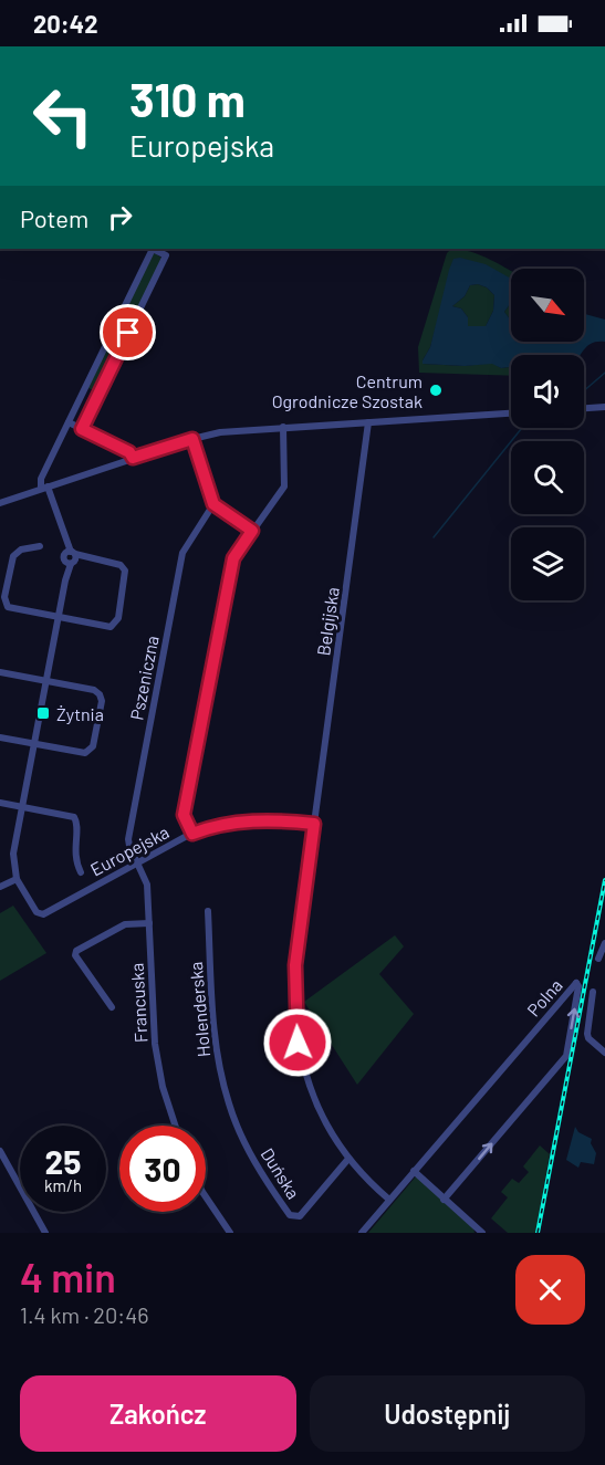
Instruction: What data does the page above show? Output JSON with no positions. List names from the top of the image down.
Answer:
{
  "streets": {
    "street": [
      "Belgijska",
      "Pszeniczna",
      "Europejska",
      "Polna",
      "Francuska",
      "Holenderska",
      "Duńska"
    ]
  },
  "crossings": [
    ["Belgijska", "Europejska"],
    ["Belgijska", "Polna"],
    ["Belgijska", "Duńska"],
    ["Pszeniczna", "Europejska"],
    ["Pszeniczna", "Francuska"],
    ["Europejska", "Francuska"],
    ["Holenderska", "Duńska"]
  ],
  "places": {
    "other": ["Centrum Ogrodnicze Szostak"],
    "transit": ["Żytnia"]
  },
  "north": "bottom right",
  "page": {
    "status": "20:42",
    "turn": ["310 m", "Europejska"],
    "then": "Potem",
    "speed": "25 km/h",
    "limit": "30",
    "heading": ["4 min", "1.4 km · 20:46"],
    "buttons": ["Zakończ", "Udostępnij"]
  }
}
